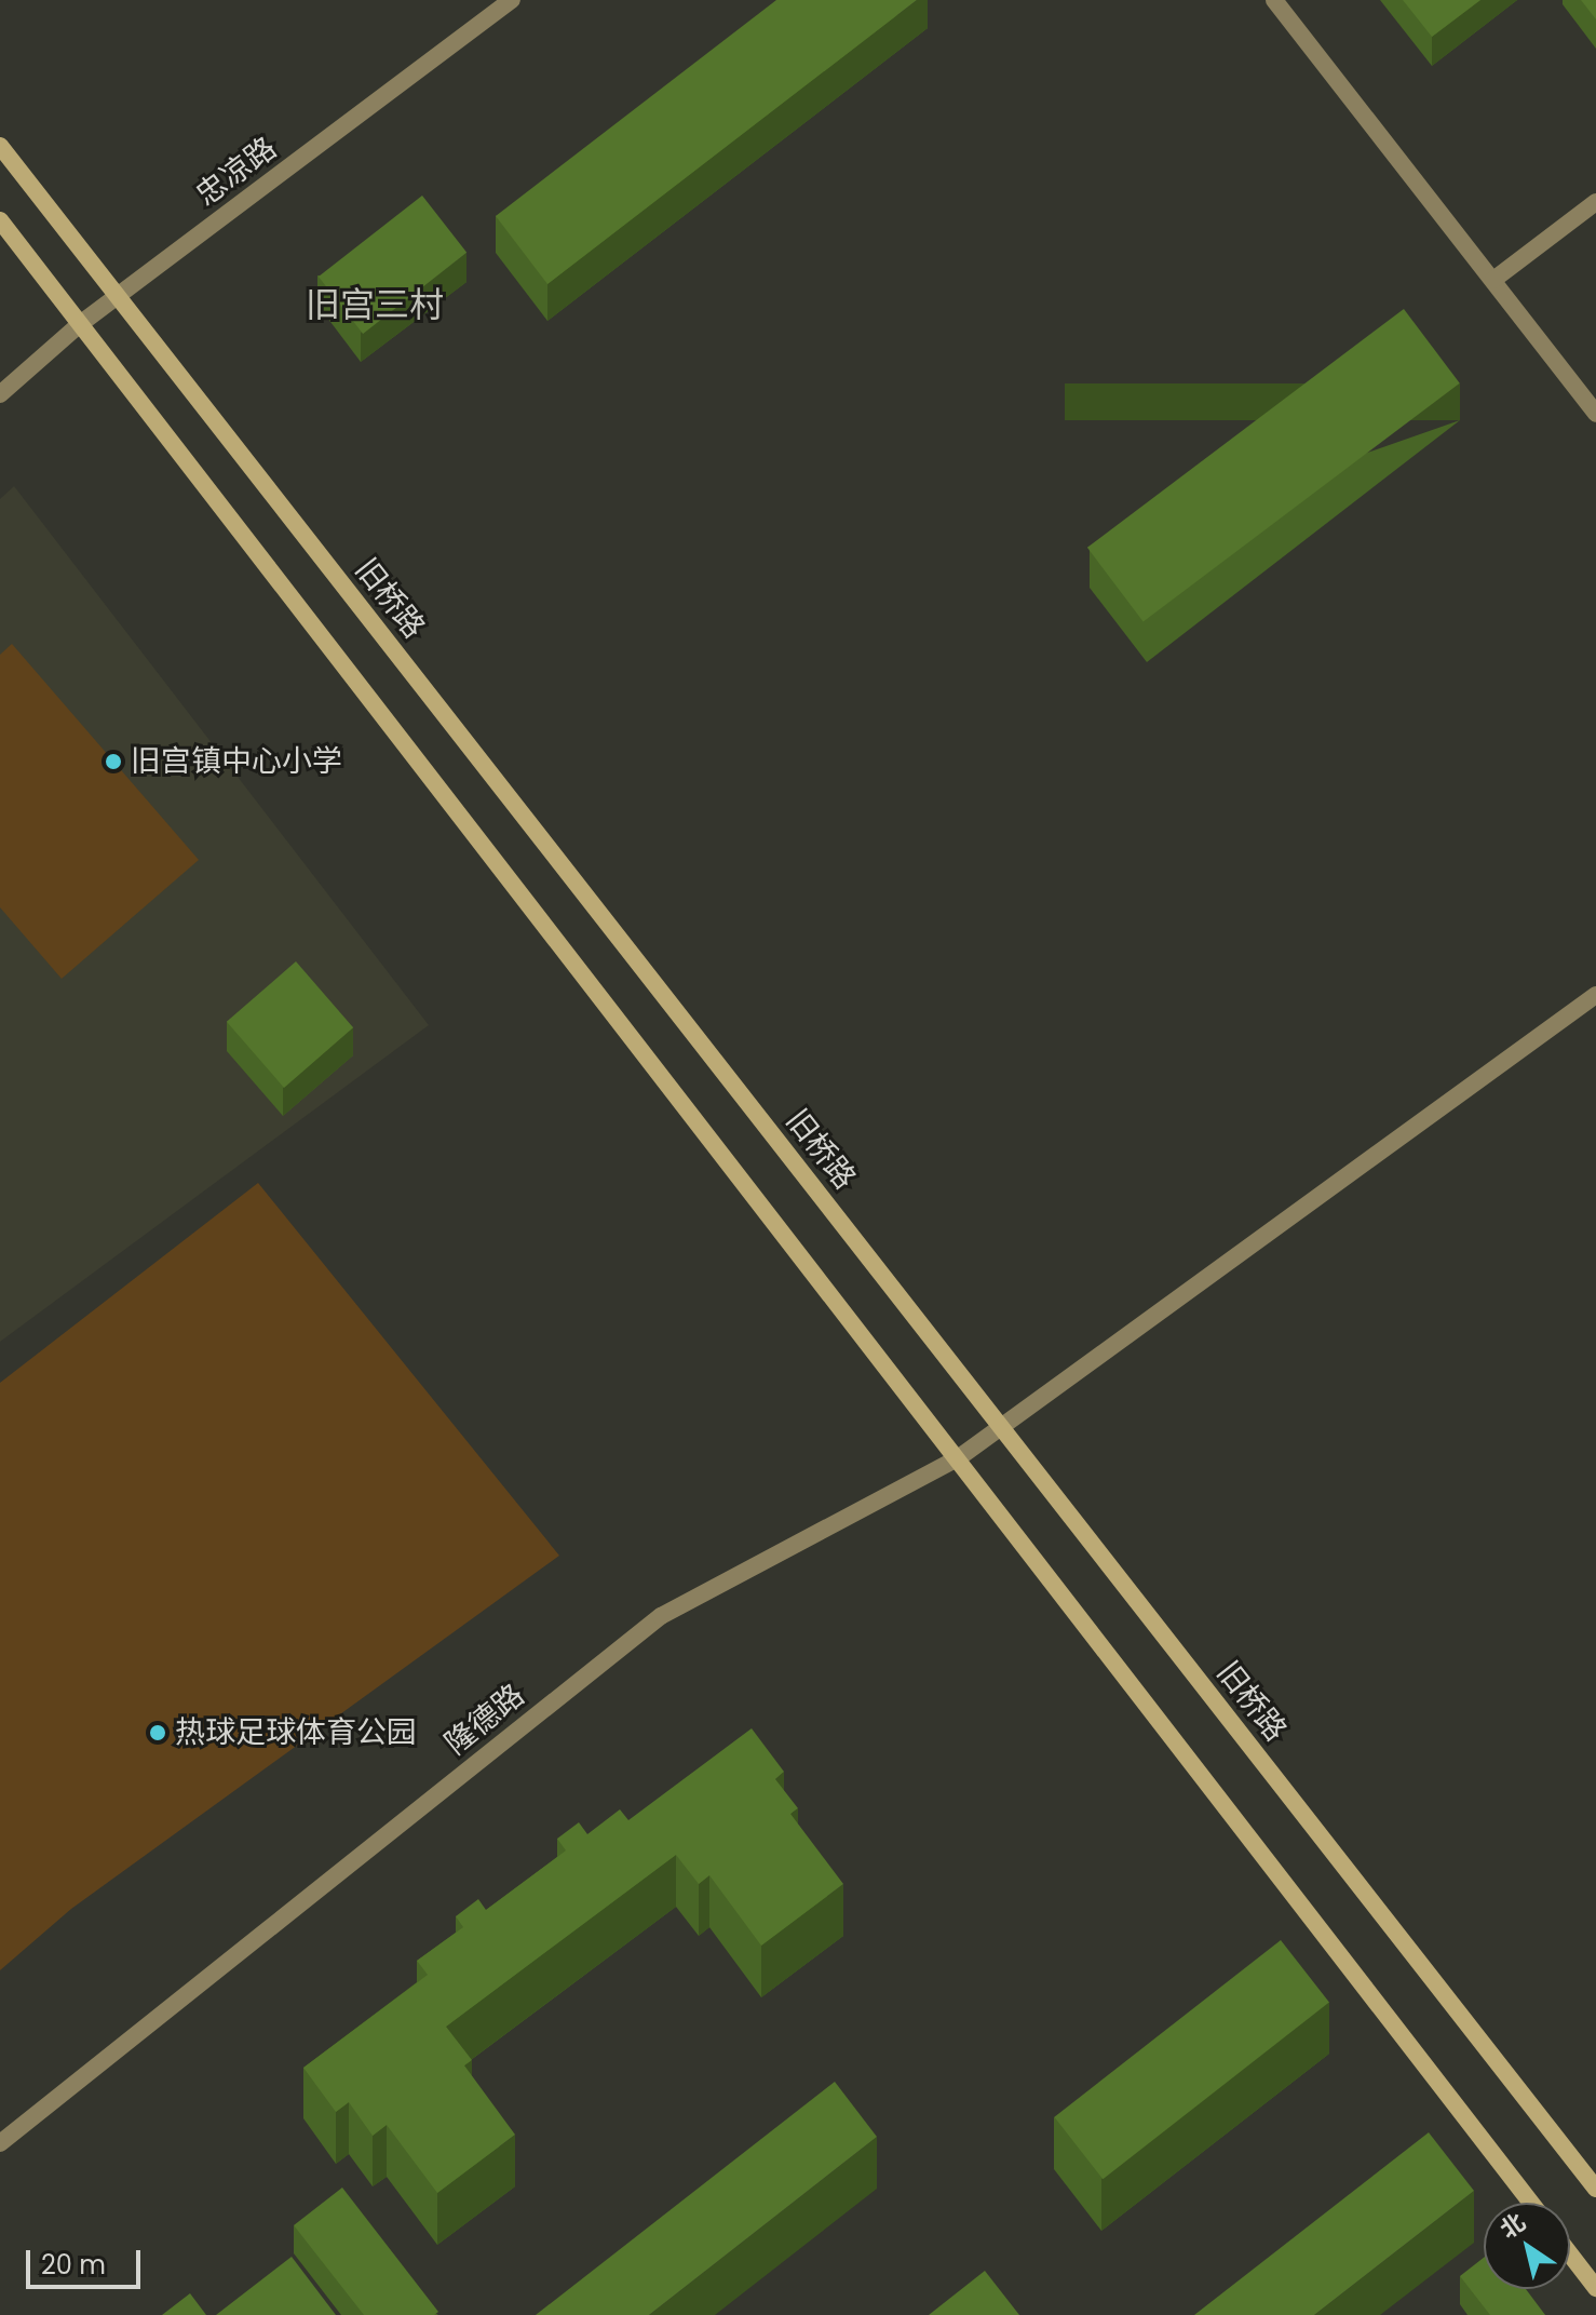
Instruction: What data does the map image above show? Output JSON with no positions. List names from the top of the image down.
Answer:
{
  "streets": {
    "street": ["忠凉路", "旧桥路", "隆德路"]
  },
  "crossings": [
    ["忠凉路", "旧桥路"],
    ["旧桥路", "隆德路"]
  ],
  "districts": ["旧宫三村"],
  "places": ["旧宫镇中心小学", "热球足球体育公园"],
  "scale_bar": "20 m",
  "north": "top left"
}
